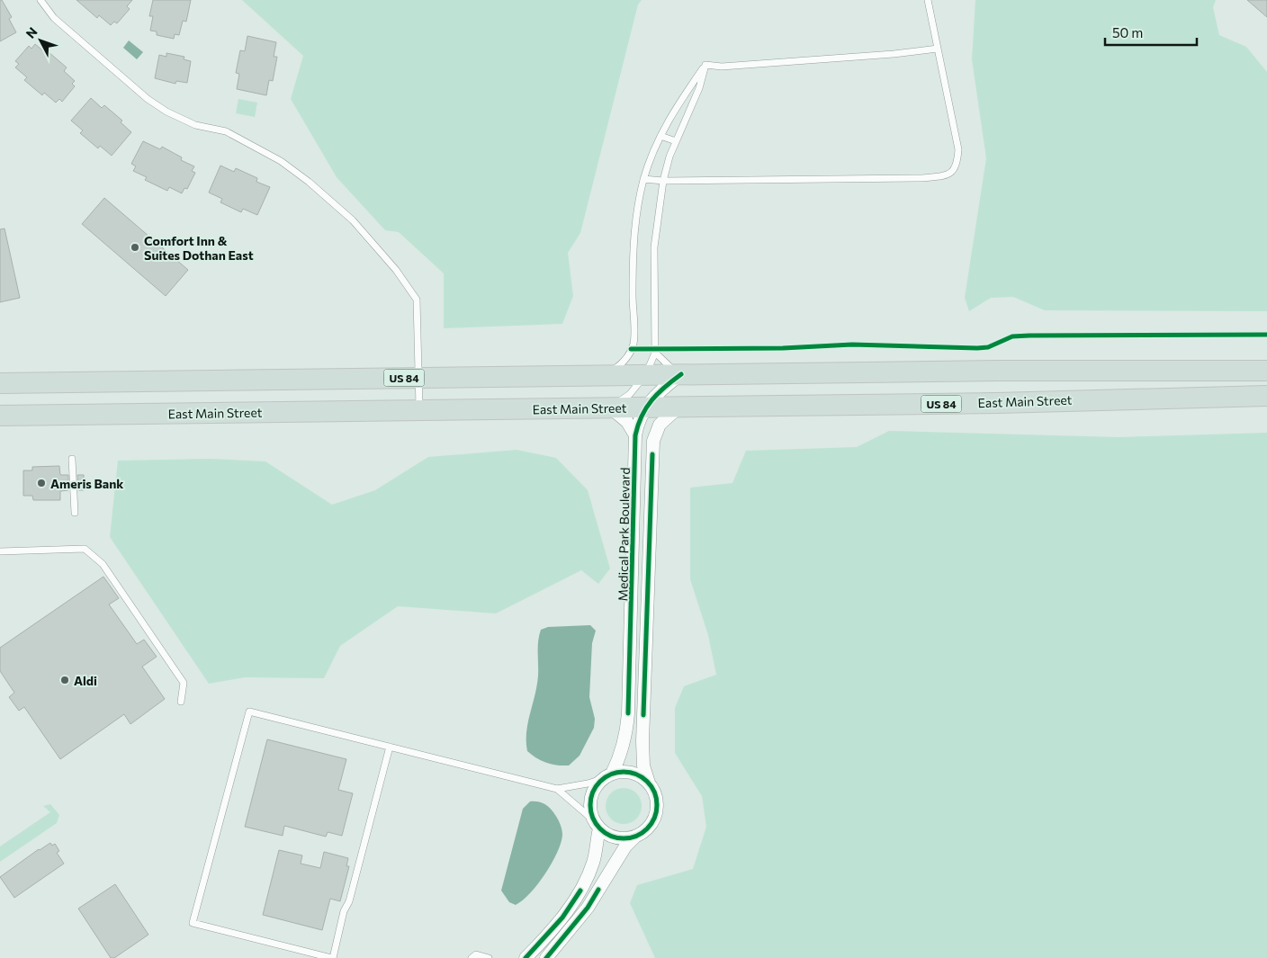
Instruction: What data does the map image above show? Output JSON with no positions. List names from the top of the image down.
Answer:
{
  "streets": {
    "highway": ["US 84", "East Main Street"],
    "street": ["Medical Park Boulevard"]
  },
  "crossings": [
    ["US 84", "Medical Park Boulevard"],
    ["East Main Street", "Medical Park Boulevard"]
  ],
  "places": ["Comfort Inn & Suites Dothan East", "Ameris Bank", "Aldi"],
  "scale_bar": "50 m",
  "north": "top left"
}
